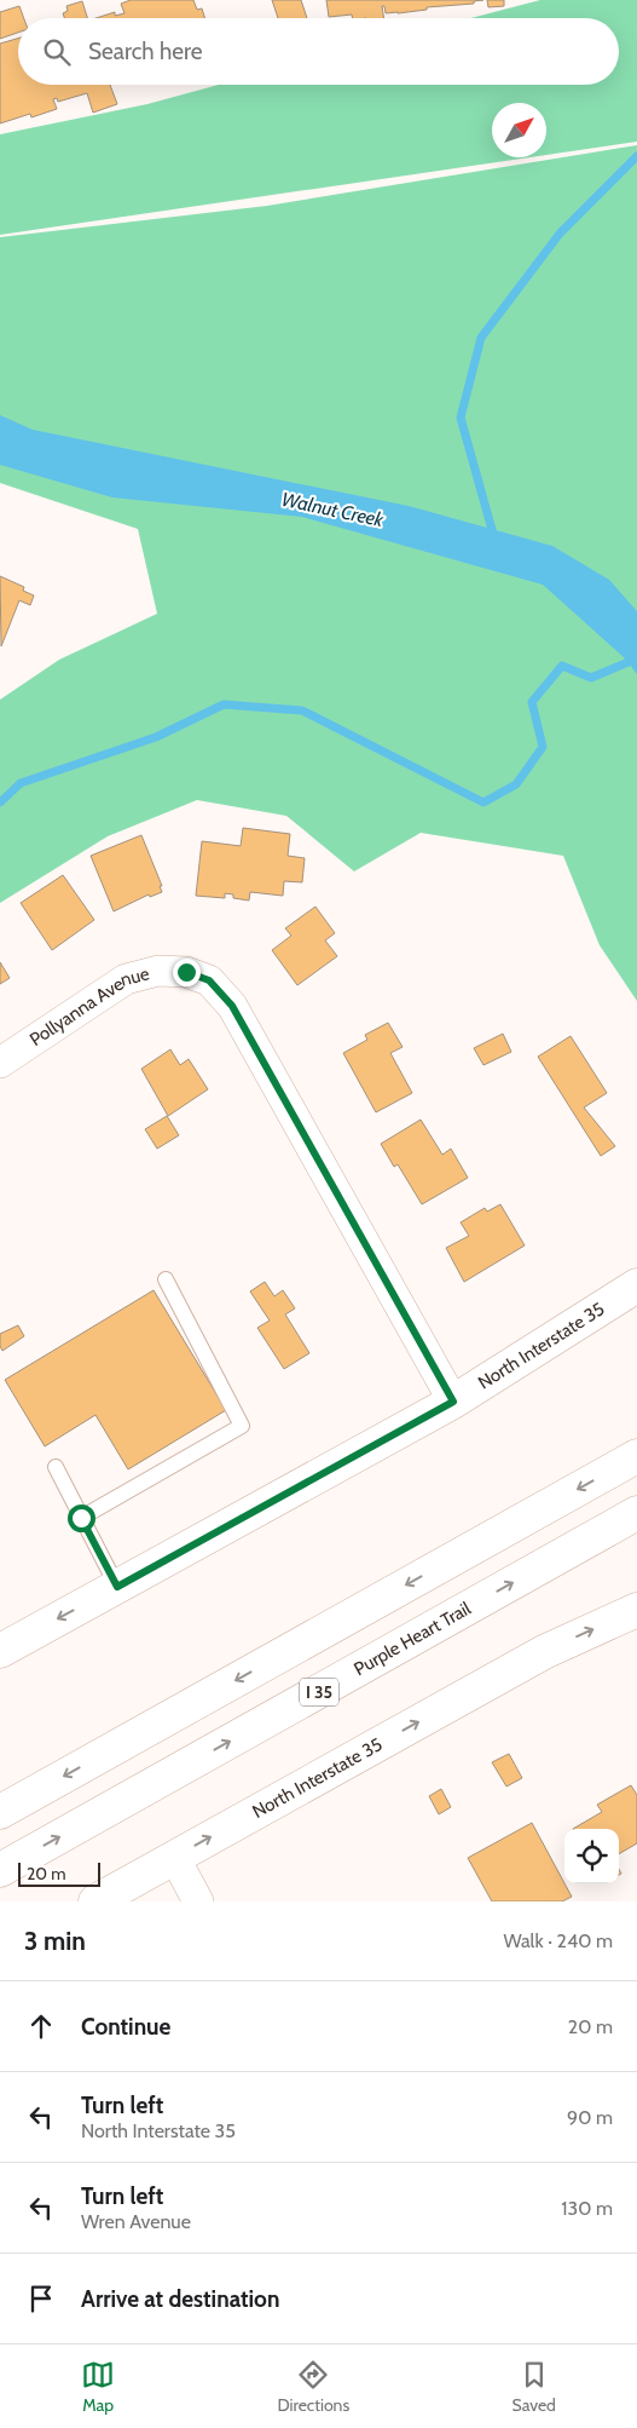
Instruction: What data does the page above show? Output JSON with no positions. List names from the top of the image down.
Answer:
{
  "streets": {
    "main road": ["North Interstate 35", "Purple Heart Trail", "I 35"],
    "street": ["Pollyanna Avenue"]
  },
  "crossings": [
    ["Pollyanna Avenue", "North Interstate 35"]
  ],
  "water": ["Walnut Creek"],
  "scale_bar": "20 m",
  "north": "top right",
  "page": {
    "search": "Search here",
    "scale": "20 m",
    "heading": ["3 min", "Walk · 240 m"],
    "list": [
      ["Continue", "20 m"],
      ["Turn left", "North Interstate 35", "90 m"],
      ["Turn left", "Wren Avenue", "130 m"],
      "Arrive at destination"
    ],
    "nav": ["Map", "Directions", "Saved"]
  }
}
